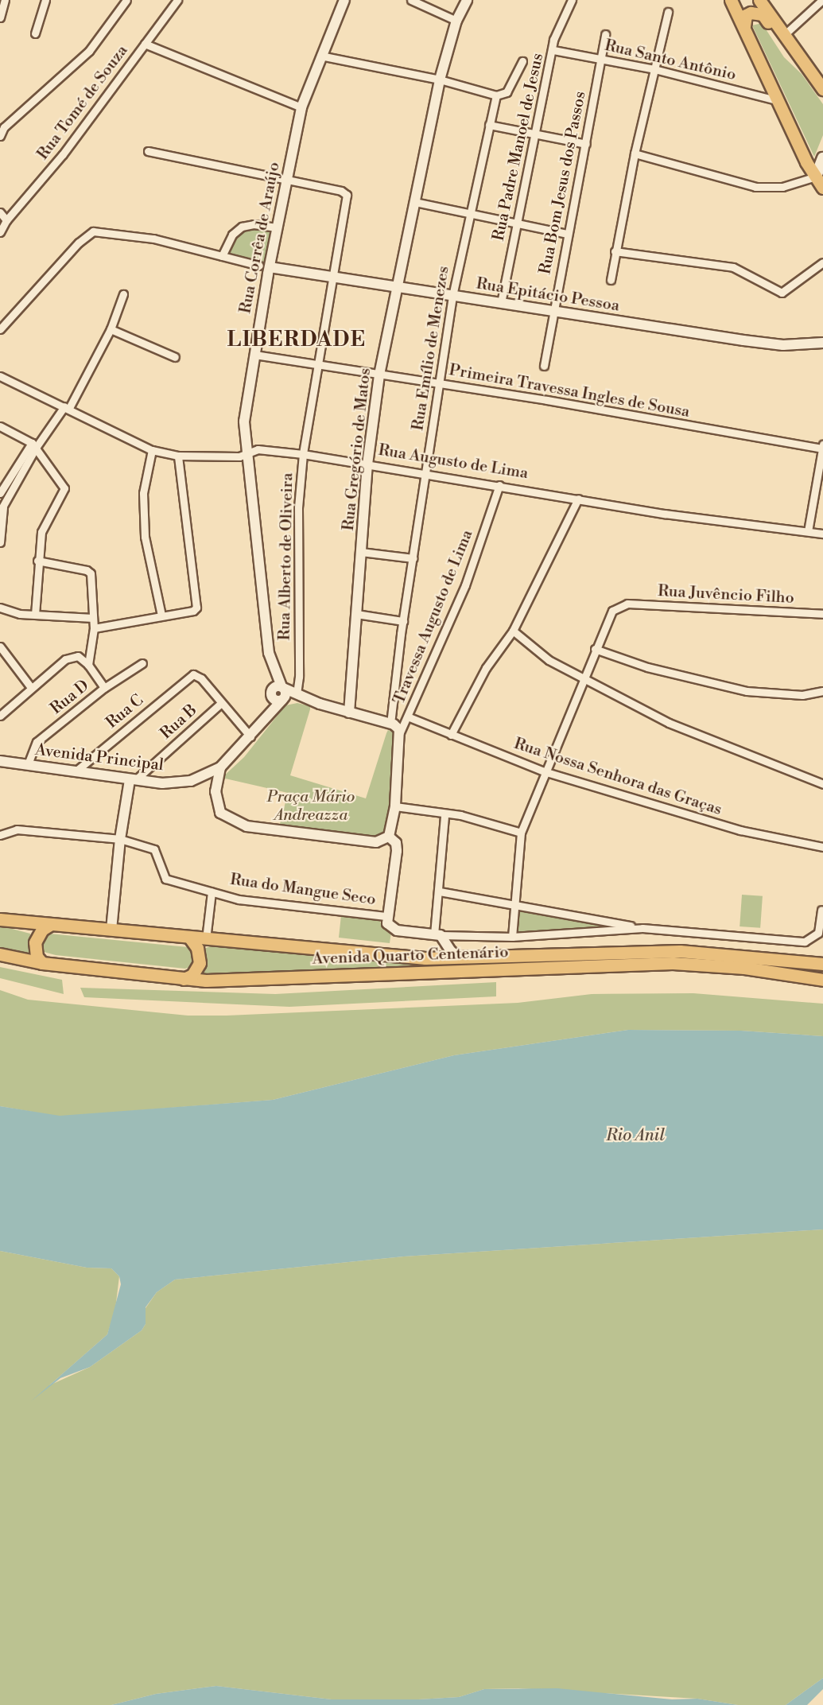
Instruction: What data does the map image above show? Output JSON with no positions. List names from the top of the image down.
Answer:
{
  "streets": {
    "main road": ["Avenida Quarto Centenário"],
    "street": [
      "Rua Santo Antônio",
      "Rua Tomé de Souza",
      "Rua Padre Manoel de Jesus",
      "Rua Bom Jesus dos Passos",
      "Rua Corrêa de Araújo",
      "Rua Epitácio Pessoa",
      "Rua Emílio de Menezes",
      "Primeira Travessa Ingles de Sousa",
      "Rua Gregório de Matos",
      "Rua Augusto de Lima",
      "Rua Alberto de Oliveira",
      "Rua Juvêncio Filho",
      "Travessa Augusto de Lima",
      "Rua D",
      "Rua C",
      "Rua B",
      "Avenida Principal",
      "Rua Nossa Senhora das Graças",
      "Rua do Mangue Seco"
    ]
  },
  "crossings": [
    ["Rua Santo Antônio", "Rua Padre Manoel de Jesus"],
    ["Rua Santo Antônio", "Rua Bom Jesus dos Passos"],
    ["Rua Padre Manoel de Jesus", "Rua Epitácio Pessoa"],
    ["Rua Bom Jesus dos Passos", "Rua Epitácio Pessoa"],
    ["Rua Corrêa de Araújo", "Rua Epitácio Pessoa"],
    ["Rua Corrêa de Araújo", "Primeira Travessa Ingles de Sousa"],
    ["Rua Corrêa de Araújo", "Rua Augusto de Lima"],
    ["Rua Corrêa de Araújo", "Rua Alberto de Oliveira"],
    ["Rua Epitácio Pessoa", "Rua Emílio de Menezes"],
    ["Rua Epitácio Pessoa", "Rua Gregório de Matos"],
    ["Rua Epitácio Pessoa", "Rua Alberto de Oliveira"],
    ["Rua Emílio de Menezes", "Primeira Travessa Ingles de Sousa"],
    ["Rua Emílio de Menezes", "Rua Augusto de Lima"],
    ["Primeira Travessa Ingles de Sousa", "Rua Gregório de Matos"],
    ["Primeira Travessa Ingles de Sousa", "Rua Alberto de Oliveira"],
    ["Rua Gregório de Matos", "Rua Augusto de Lima"],
    ["Rua Augusto de Lima", "Rua Alberto de Oliveira"],
    ["Rua Augusto de Lima", "Travessa Augusto de Lima"],
    ["Travessa Augusto de Lima", "Rua Nossa Senhora das Graças"],
    ["Rua D", "Avenida Principal"],
    ["Rua C", "Rua B"],
    ["Rua C", "Avenida Principal"],
    ["Rua B", "Avenida Principal"]
  ],
  "districts": ["LIBERDADE"],
  "water": ["Rio Anil"],
  "parks": ["Praça Mário Andreazza"]
}
